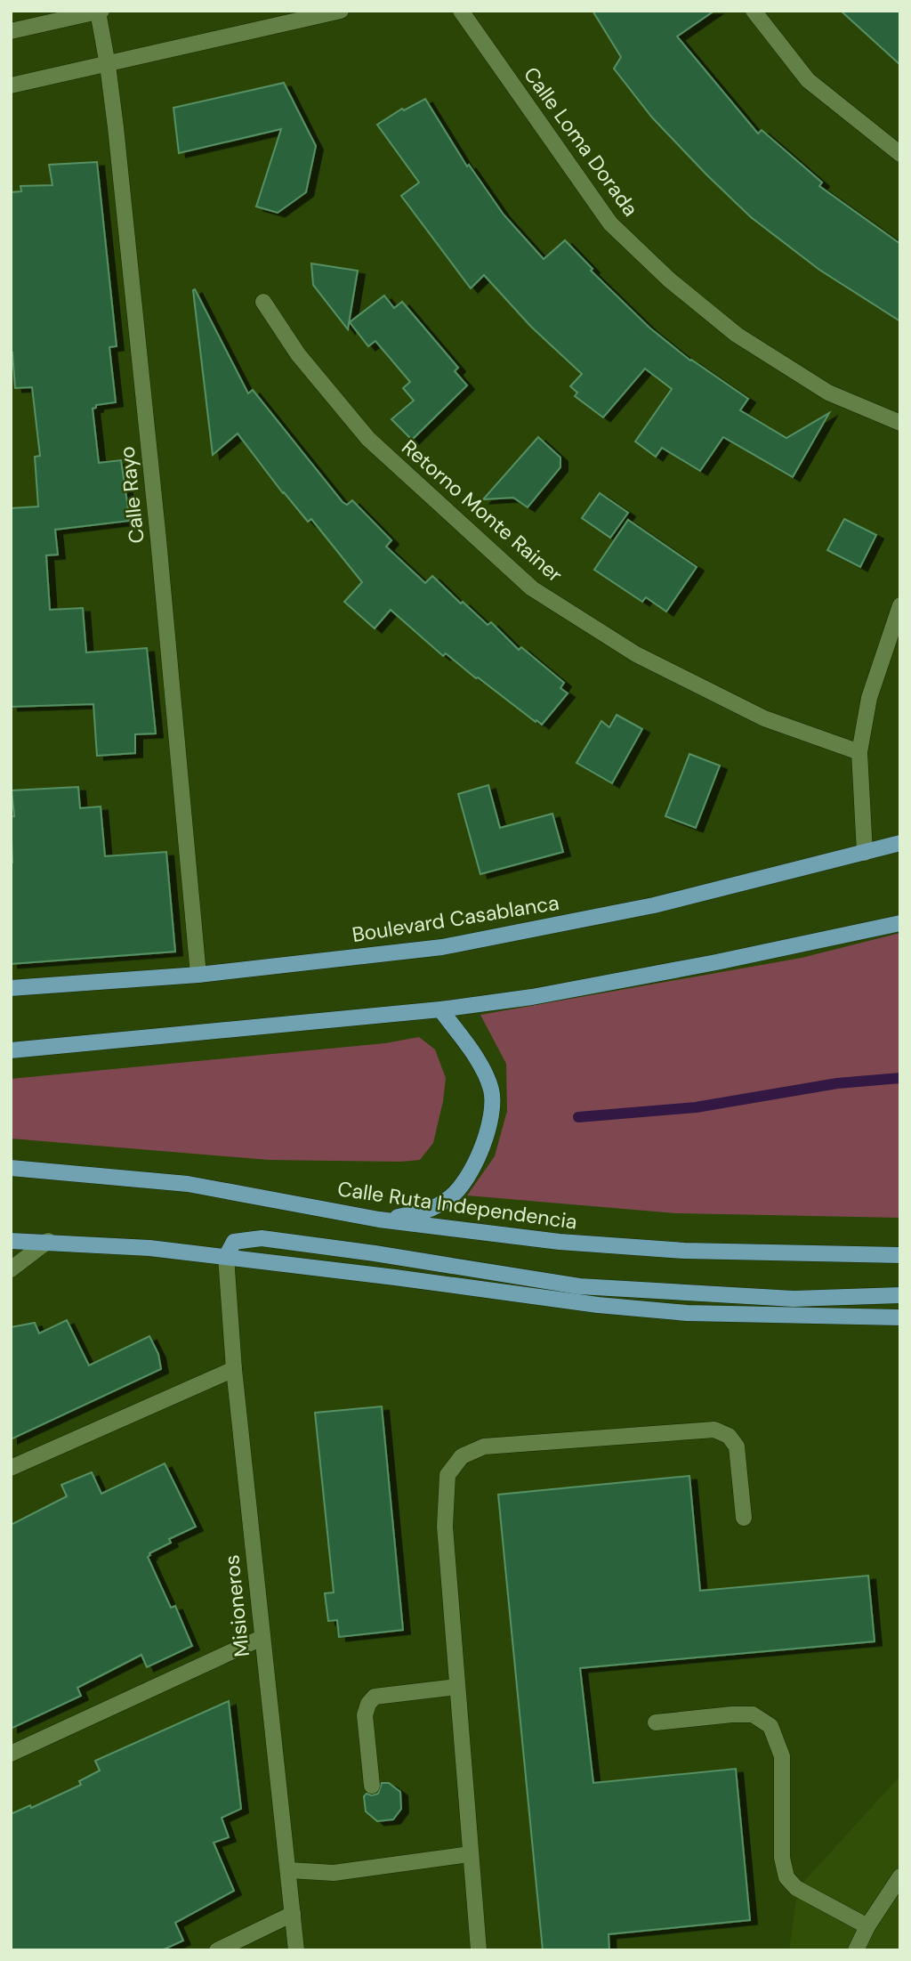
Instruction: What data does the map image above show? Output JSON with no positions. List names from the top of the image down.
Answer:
{
  "streets": {
    "main road": ["Boulevard Casablanca", "Calle Ruta Independencia"],
    "street": [
      "Calle Loma Dorada",
      "Calle Rayo",
      "Retorno Monte Rainer",
      "Misioneros"
    ]
  },
  "crossings": [
    ["Calle Rayo", "Boulevard Casablanca"]
  ]
}
